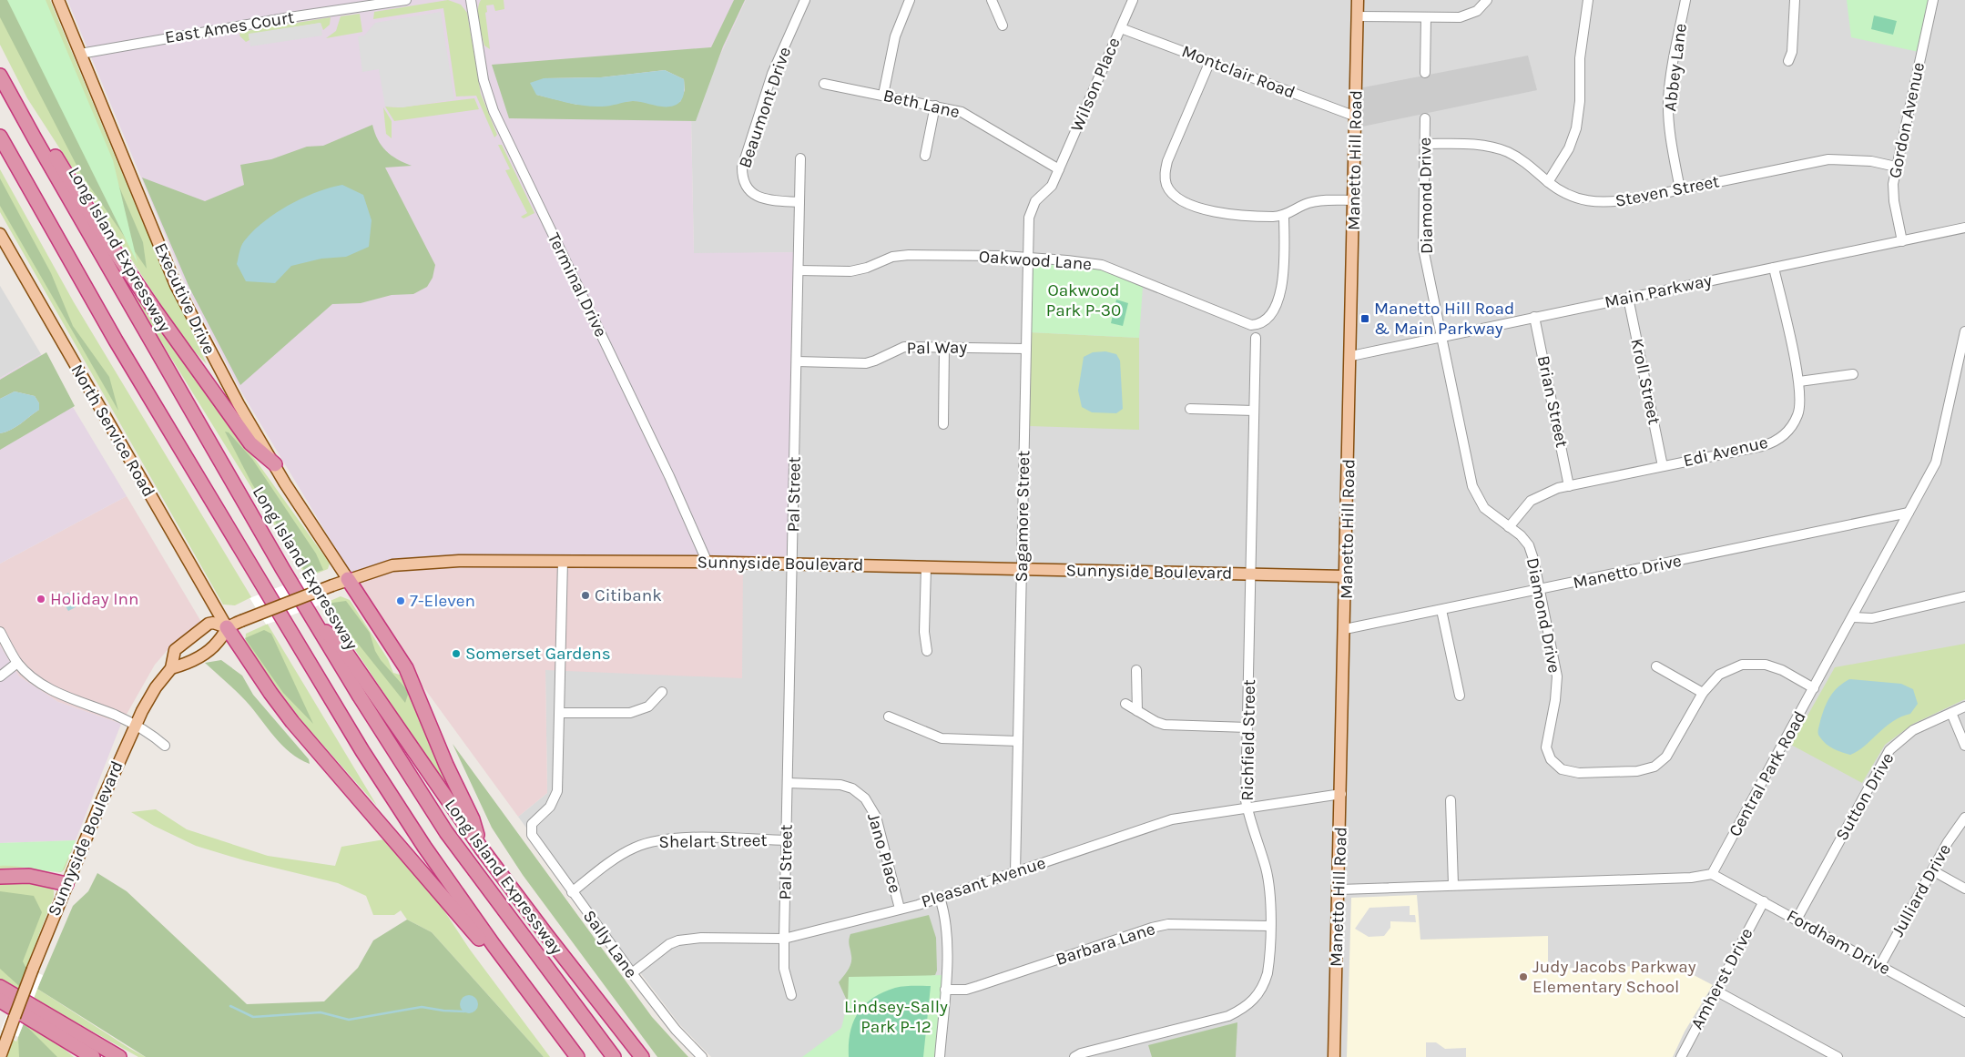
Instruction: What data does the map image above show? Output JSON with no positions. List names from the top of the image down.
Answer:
{
  "streets": {
    "highway": ["Long Island Expressway"],
    "main road": [
      "Manetto Hill Road",
      "Executive Drive",
      "North Service Road",
      "Sunnyside Boulevard"
    ],
    "street": [
      "East Ames Court",
      "Abbey Lane",
      "Montclair Road",
      "Wilson Place",
      "Beth Lane",
      "Beaumont Drive",
      "Gordon Avenue",
      "Steven Street",
      "Diamond Drive",
      "Oakwood Lane",
      "Terminal Drive",
      "Main Parkway",
      "Pal Way",
      "Kroll Street",
      "Brian Street",
      "Edi Avenue",
      "Pal Street",
      "Sagamore Street",
      "Manetto Drive",
      "Richfield Street",
      "Central Park Road",
      "Sutton Drive",
      "Shelart Street",
      "Jano Place",
      "Pleasant Avenue",
      "Julliard Drive",
      "Fordham Drive",
      "Sally Lane",
      "Barbara Lane",
      "Amherst Drive"
    ]
  },
  "crossings": [
    ["East Ames Court", "Executive Drive"],
    ["Abbey Lane", "Steven Street"],
    ["Montclair Road", "Wilson Place"],
    ["Montclair Road", "Manetto Hill Road"],
    ["Wilson Place", "Beth Lane"],
    ["Wilson Place", "Sagamore Street"],
    ["Beth Lane", "Sagamore Street"],
    ["Beaumont Drive", "Pal Street"],
    ["Gordon Avenue", "Steven Street"],
    ["Gordon Avenue", "Main Parkway"],
    ["Manetto Hill Road", "Main Parkway"],
    ["Manetto Hill Road", "Sunnyside Boulevard"],
    ["Manetto Hill Road", "Manetto Drive"],
    ["Manetto Hill Road", "Pleasant Avenue"],
    ["Steven Street", "Diamond Drive"],
    ["Diamond Drive", "Main Parkway"],
    ["Diamond Drive", "Edi Avenue"],
    ["Diamond Drive", "Manetto Drive"],
    ["Diamond Drive", "Central Park Road"],
    ["Oakwood Lane", "Pal Street"],
    ["Oakwood Lane", "Sagamore Street"],
    ["Terminal Drive", "Sunnyside Boulevard"],
    ["Main Parkway", "Kroll Street"],
    ["Main Parkway", "Brian Street"],
    ["Main Parkway", "Edi Avenue"],
    ["Executive Drive", "Sunnyside Boulevard"],
    ["Pal Way", "Pal Street"],
    ["Pal Way", "Sagamore Street"],
    ["Kroll Street", "Edi Avenue"],
    ["Brian Street", "Edi Avenue"],
    ["North Service Road", "Sunnyside Boulevard"],
    ["Pal Street", "Sunnyside Boulevard"],
    ["Pal Street", "Shelart Street"],
    ["Pal Street", "Jano Place"],
    ["Pal Street", "Pleasant Avenue"],
    ["Sagamore Street", "Sunnyside Boulevard"],
    ["Sagamore Street", "Pleasant Avenue"],
    ["Sunnyside Boulevard", "Richfield Street"],
    ["Manetto Drive", "Central Park Road"],
    ["Richfield Street", "Pleasant Avenue"],
    ["Richfield Street", "Barbara Lane"],
    ["Central Park Road", "Fordham Drive"],
    ["Sutton Drive", "Fordham Drive"],
    ["Shelart Street", "Sally Lane"],
    ["Jano Place", "Pleasant Avenue"],
    ["Pleasant Avenue", "Sally Lane"],
    ["Julliard Drive", "Fordham Drive"],
    ["Fordham Drive", "Amherst Drive"]
  ],
  "parks": ["Oakwood Park P-30", "Lindsey-Sally Park P-12"],
  "places": {
    "transit": ["Manetto Hill Road & Main Parkway"],
    "other": [
      "Citibank",
      "Holiday Inn",
      "7-Eleven",
      "Somerset Gardens",
      "Judy Jacobs Parkway Elementary School"
    ]
  }
}
